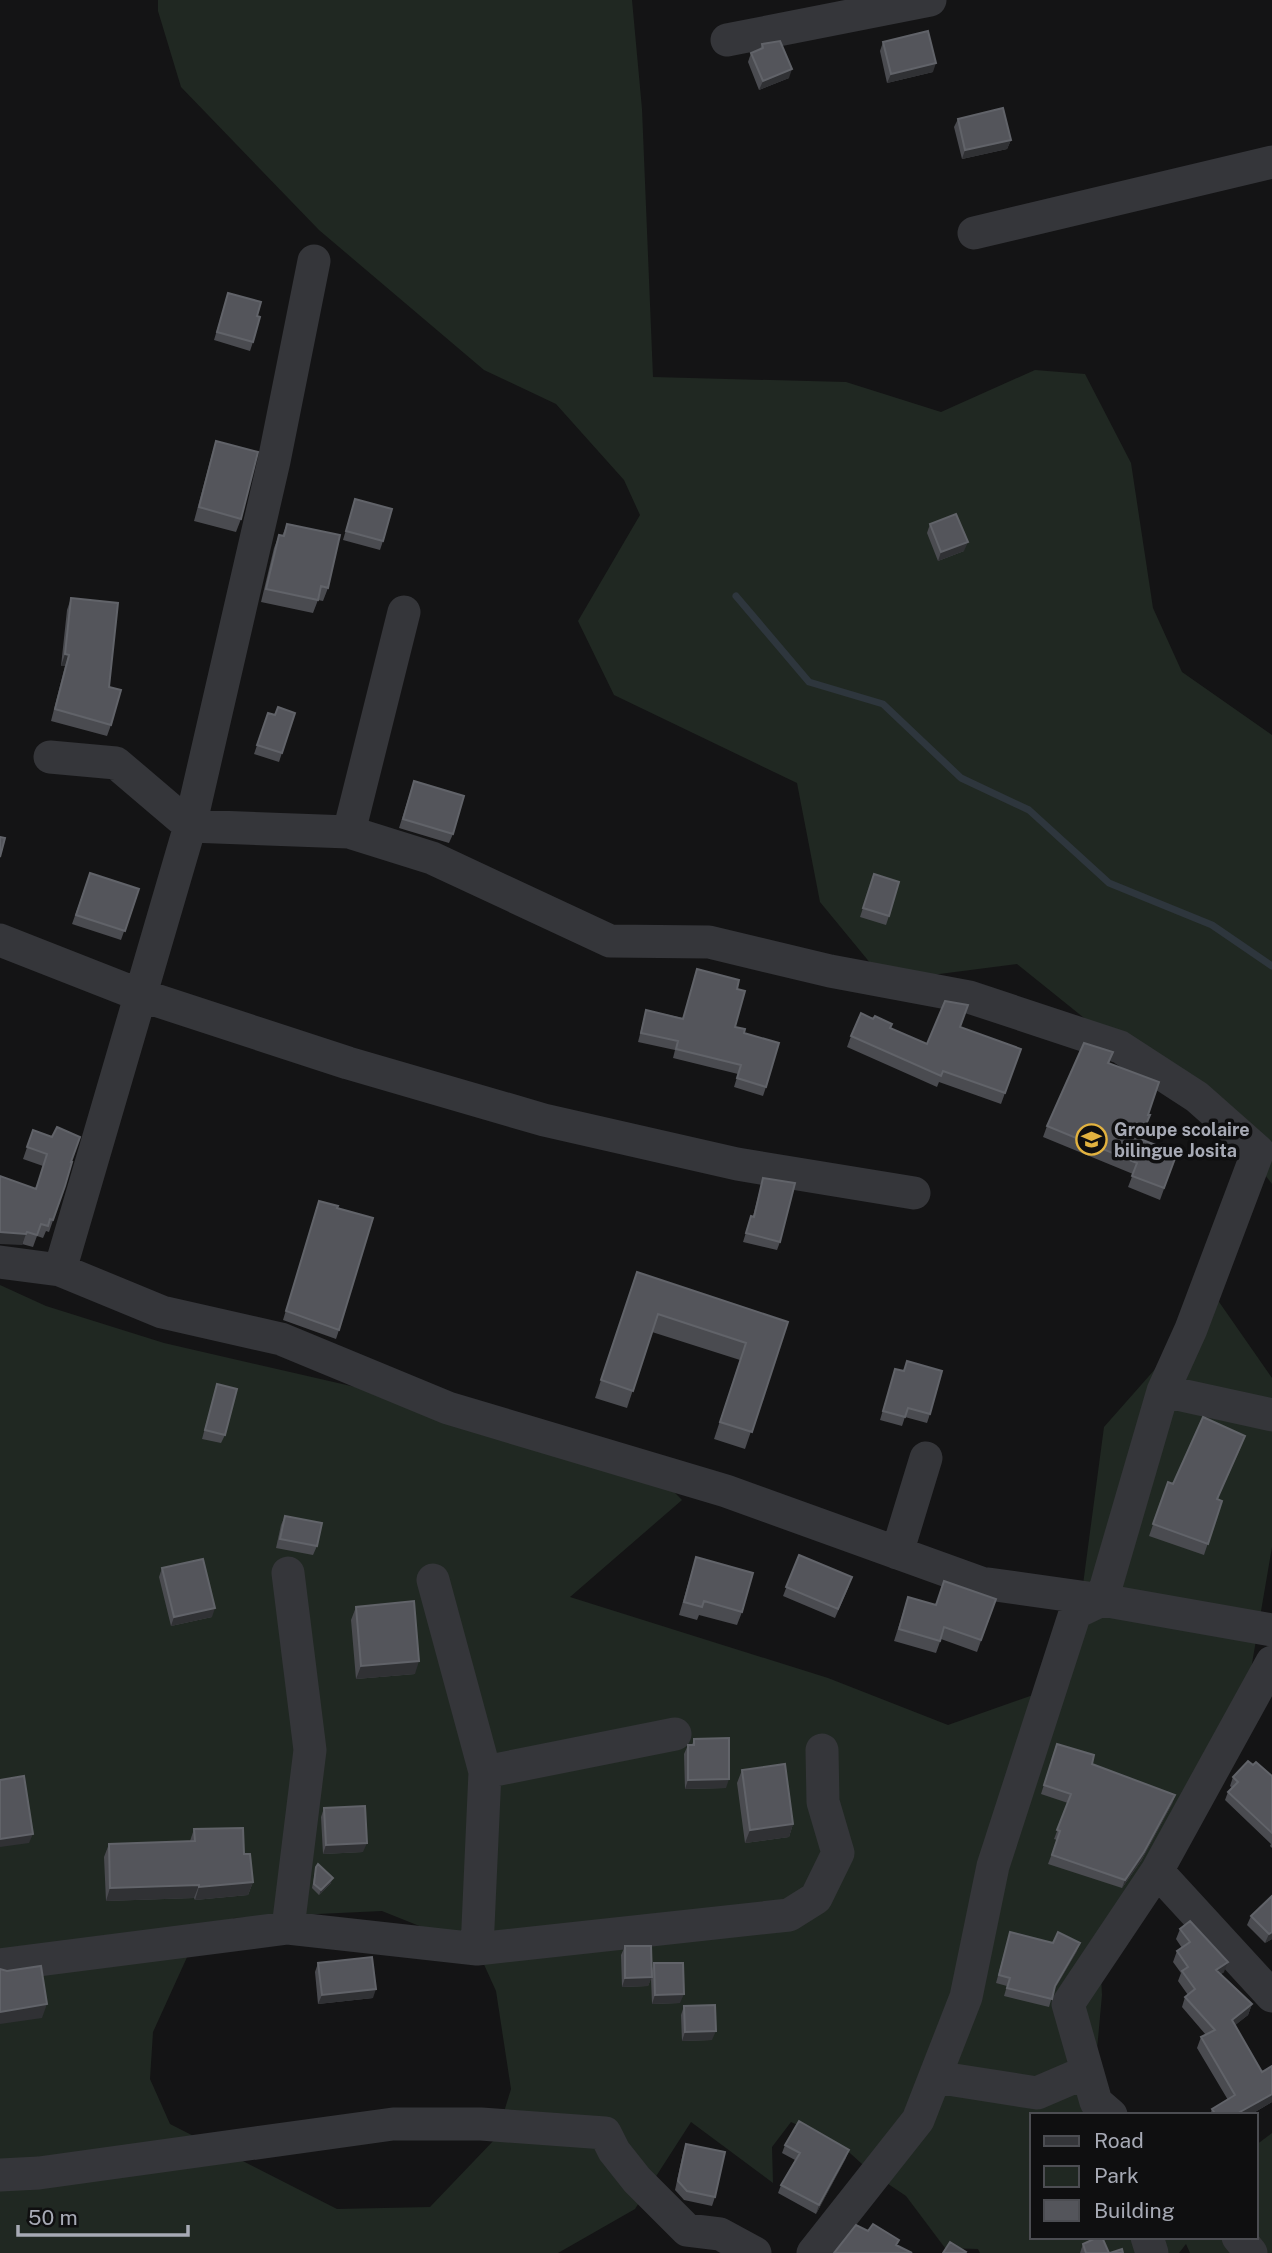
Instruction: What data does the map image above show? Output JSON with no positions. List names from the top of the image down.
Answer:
{
  "places": {
    "school or university": ["Groupe scolaire bilingue Josita"]
  },
  "legend": ["Road", "Park", "Building"],
  "scale_bar": "50 m"
}
